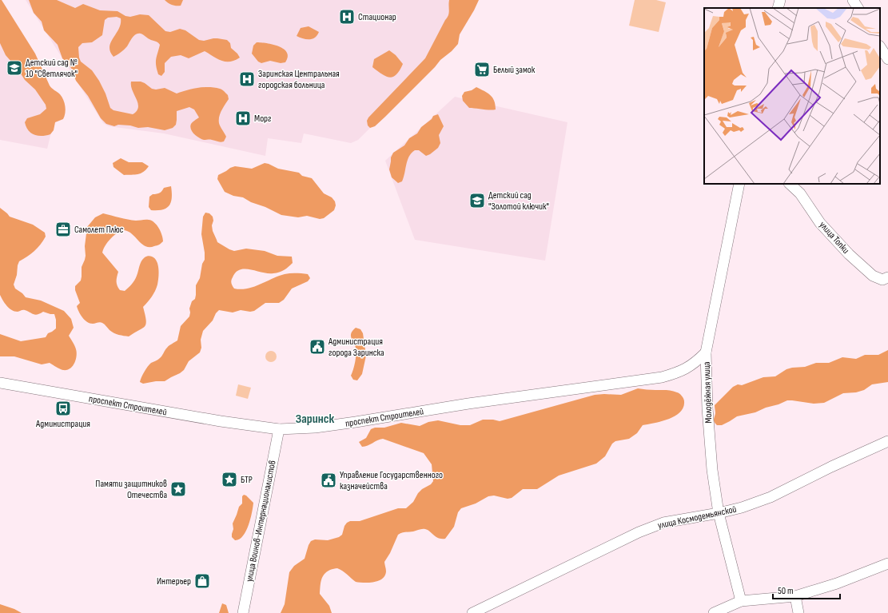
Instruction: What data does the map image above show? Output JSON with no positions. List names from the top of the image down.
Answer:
{
  "streets": {
    "street": [
      "улица Топки",
      "Молодёжная улица",
      "проспект Строителей",
      "улица Космодемьянской",
      "улица Воинов-Интернационалистов"
    ]
  },
  "crossings": [
    ["Молодёжная улица", "проспект Строителей"],
    ["Молодёжная улица", "улица Космодемьянской"],
    ["проспект Строителей", "улица Воинов-Интернационалистов"]
  ],
  "districts": ["Заринск"],
  "places": {
    "hospital": ["Стационар", "Заринская Центральная городская больница", "Морг"],
    "school or university": ["Детский сад № 10 \"Светлячок\"", "Детский сад \"Золотой ключик\""],
    "supermarket": ["Белый замок"],
    "office": ["Самолет Плюс"],
    "public building": ["Администрация города Заринска", "Управление Государственного казначейства"],
    "bus stop": ["Администрация"],
    "place": ["БТР", "Памяти защитников Отечества"],
    "shop": ["Интерьер"]
  },
  "scale_bar": "50 m"
}
